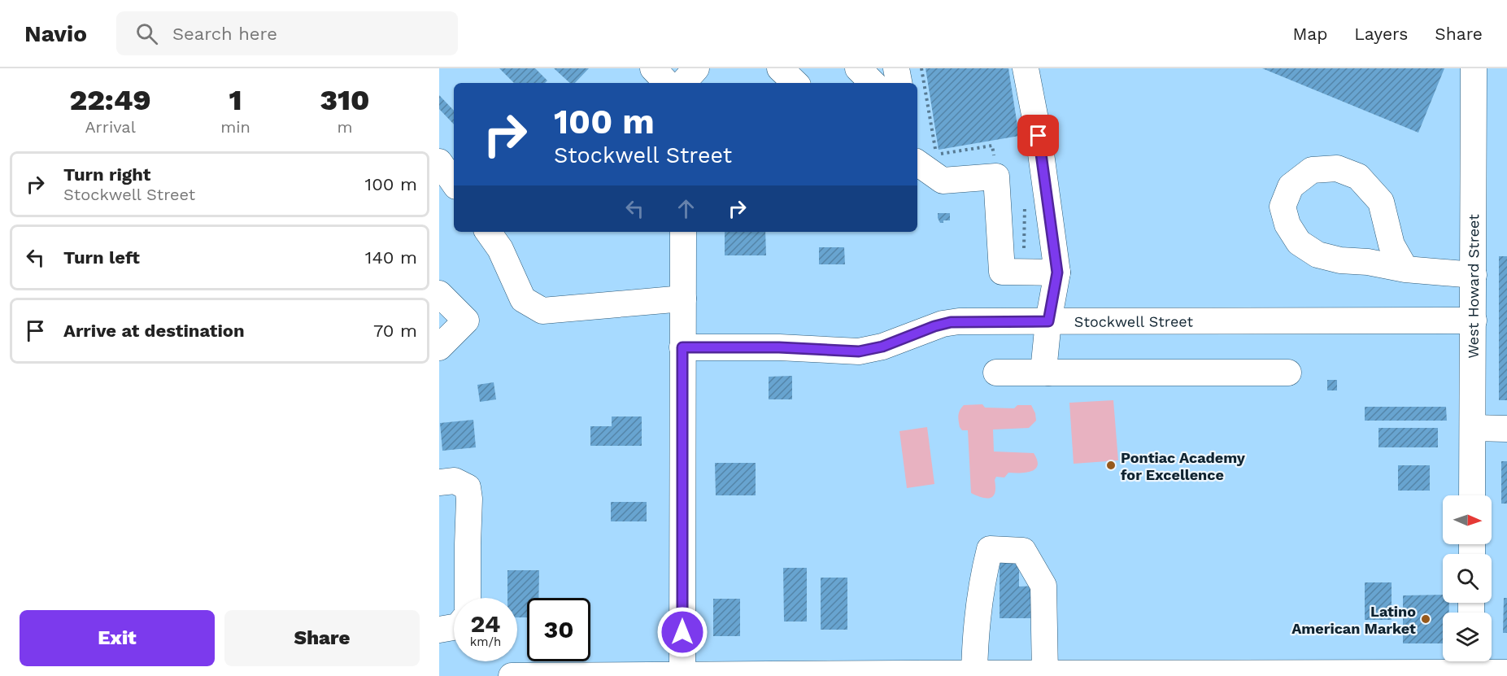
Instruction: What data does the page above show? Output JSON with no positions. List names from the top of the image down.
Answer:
{
  "streets": {
    "street": ["West Howard Street", "Stockwell Street"]
  },
  "crossings": [
    ["West Howard Street", "Stockwell Street"]
  ],
  "places": ["Pontiac Academy for Excellence", "Latino American Market"],
  "north": "right",
  "page": {
    "header": "Navio",
    "search": "Search here",
    "nav": ["Map", "Layers", "Share"],
    "eta": [
      "22:49",
      "Arrival",
      "1",
      "min",
      "310",
      "m"
    ],
    "turn": ["100 m", "Stockwell Street"],
    "list": [
      {
        "name": "Turn right",
        "note": "Stockwell Street",
        "value": "100 m"
      },
      {
        "name": "Turn left",
        "value": "140 m"
      },
      {
        "name": "Arrive at destination",
        "value": "70 m"
      }
    ],
    "speed": "24 km/h",
    "limit": "30",
    "buttons": ["Exit", "Share"]
  }
}
